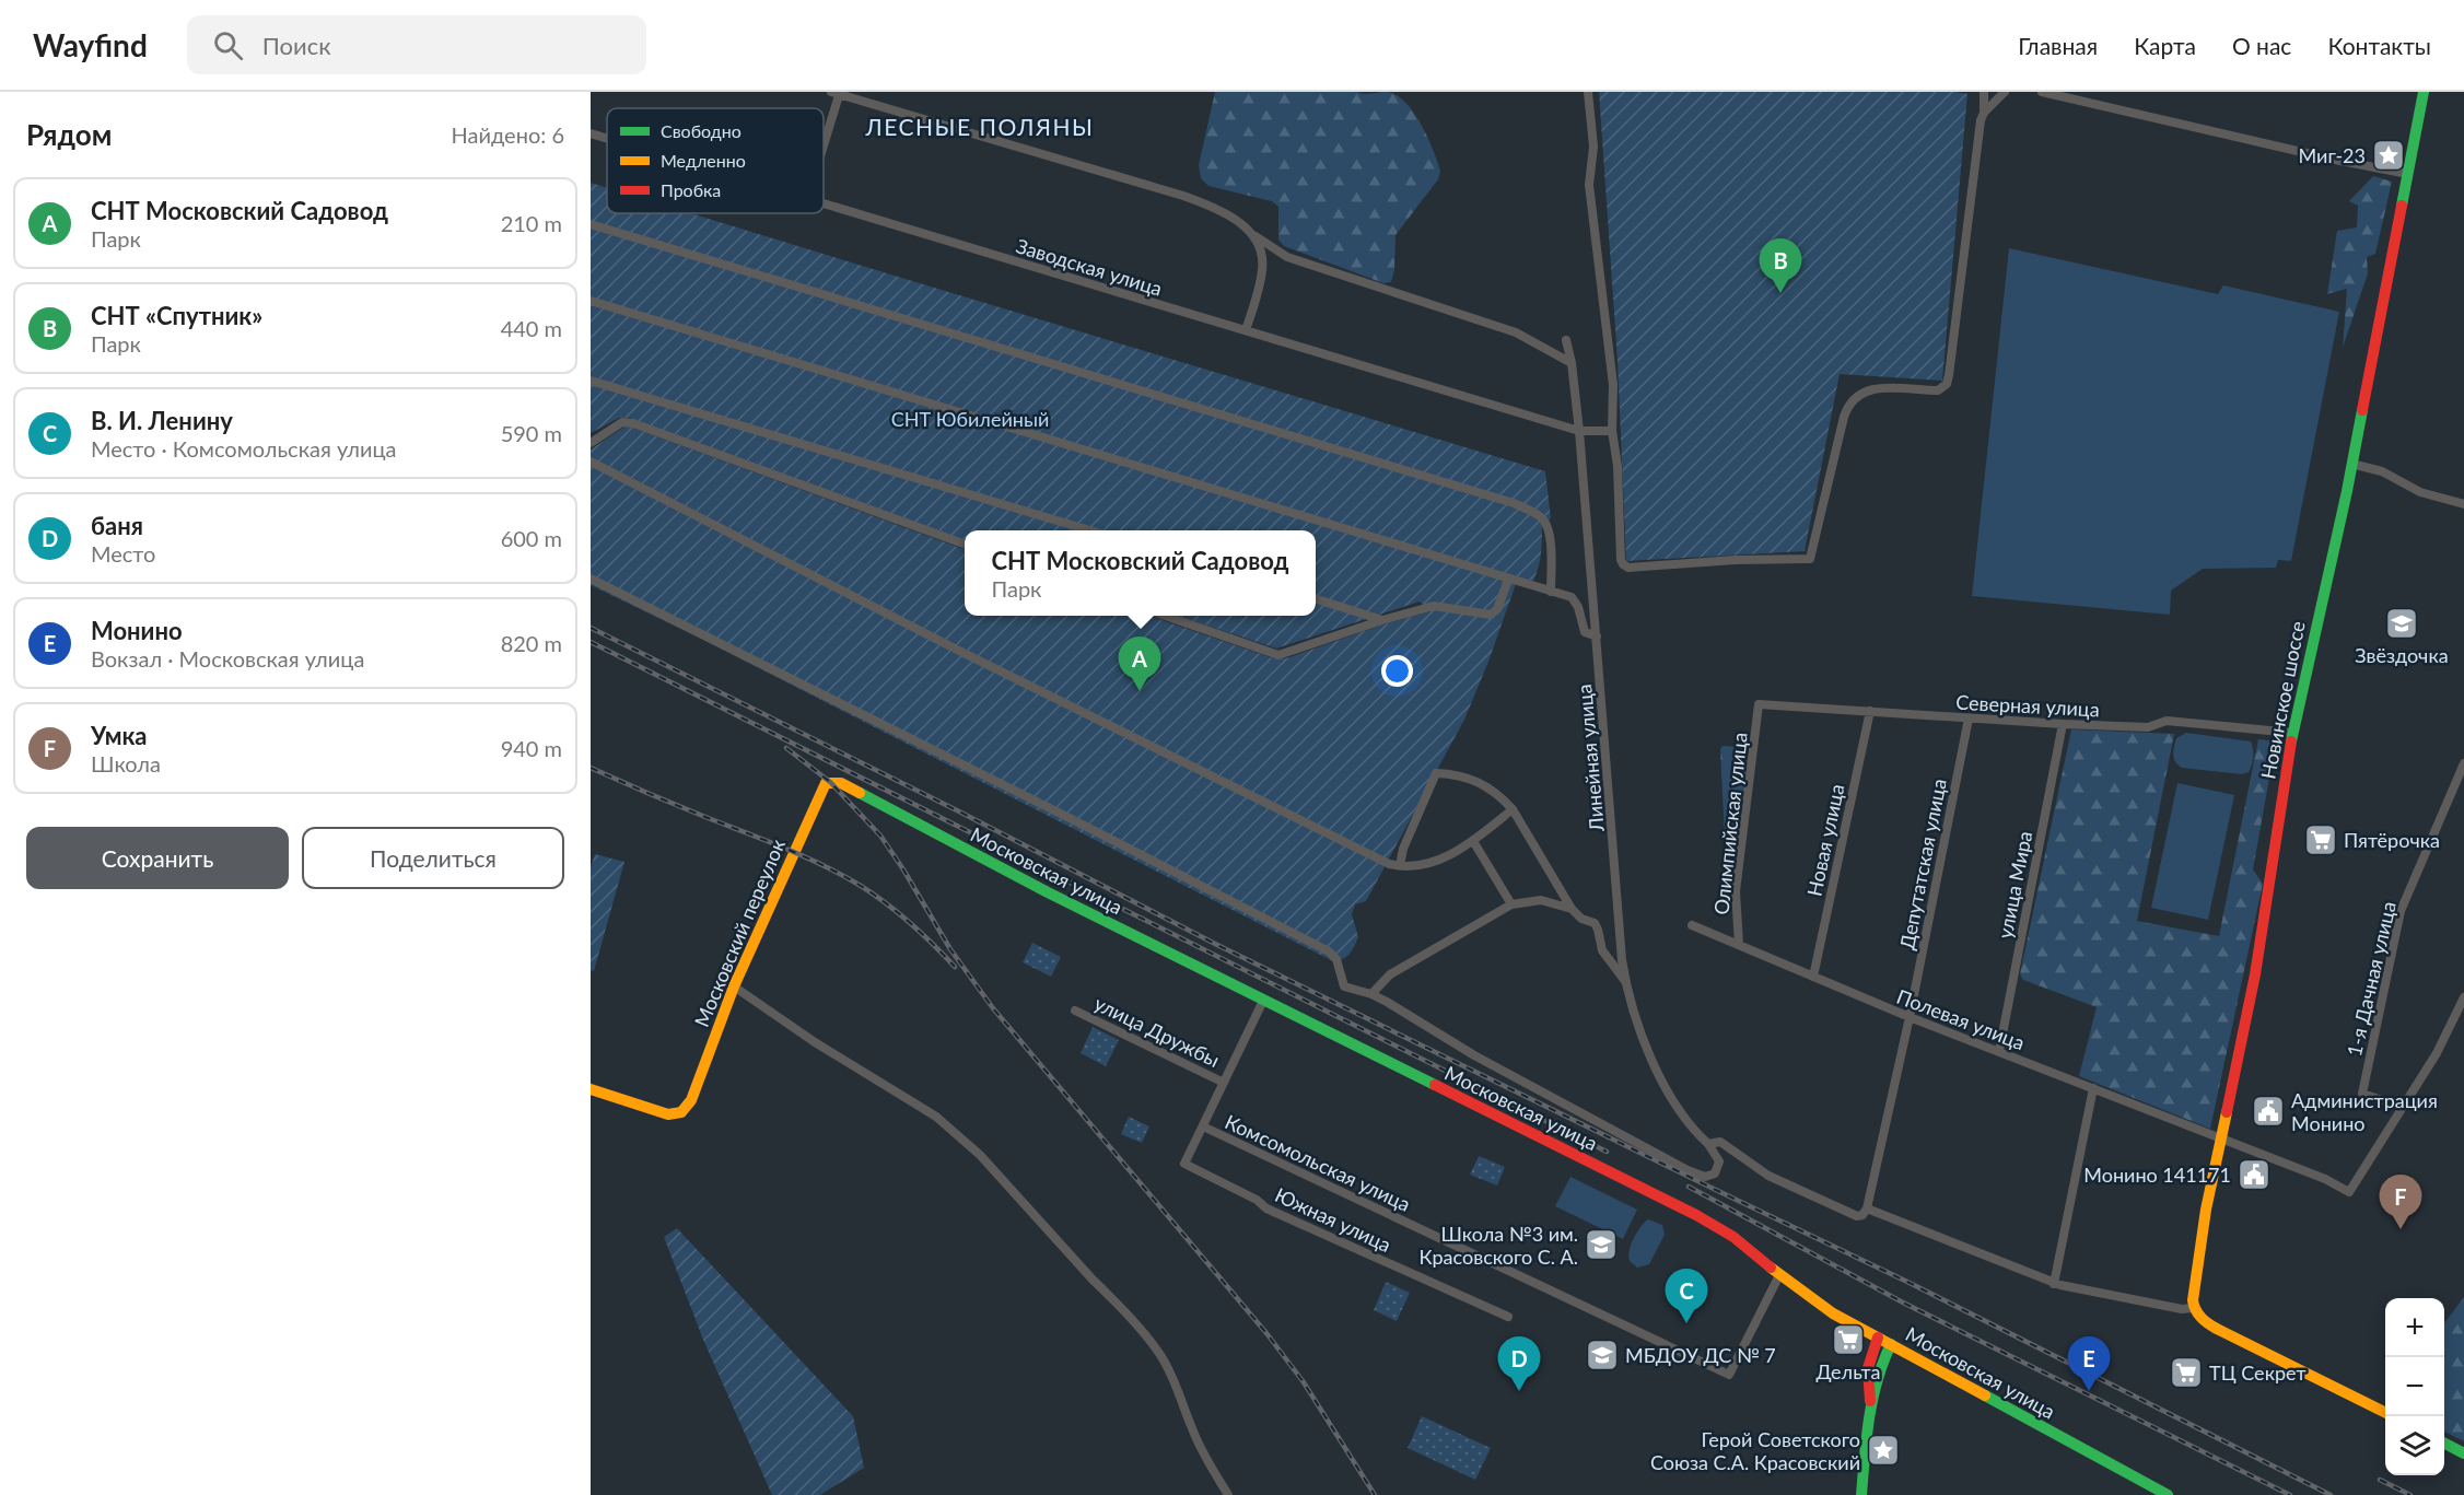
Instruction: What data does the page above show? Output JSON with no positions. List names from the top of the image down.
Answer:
{
  "streets": {
    "street": [
      "Заводская улица",
      "Новинское шоссе",
      "Северная улица",
      "Линейная улица",
      "Олимпийская улица",
      "Новая улица",
      "Депутатская улица",
      "Московская улица",
      "улица Мира",
      "Московский переулок",
      "1-я Дачная улица",
      "Полевая улица",
      "улица Дружбы",
      "Комсомольская улица",
      "Южная улица"
    ]
  },
  "crossings": [
    ["Заводская улица", "Линейная улица"],
    ["Новинское шоссе", "Северная улица"],
    ["Новинское шоссе", "Полевая улица"],
    ["Северная улица", "Олимпийская улица"],
    ["Северная улица", "Новая улица"],
    ["Северная улица", "Депутатская улица"],
    ["Северная улица", "улица Мира"],
    ["Олимпийская улица", "Полевая улица"],
    ["Новая улица", "Полевая улица"],
    ["Депутатская улица", "Полевая улица"],
    ["Московская улица", "Московский переулок"],
    ["Московская улица", "Комсомольская улица"],
    ["улица Мира", "Полевая улица"],
    ["1-я Дачная улица", "Полевая улица"],
    ["улица Дружбы", "Комсомольская улица"],
    ["Комсомольская улица", "Южная улица"]
  ],
  "districts": ["ЛЕСНЫЕ ПОЛЯНЫ"],
  "parks": ["СНТ Юбилейный"],
  "places": {
    "place": ["Миг-23", "Герой Советского Союза С.А. Красовский"],
    "school or university": ["Звёздочка", "Школа №3 им. Красовского С. А.", "МБДОУ ДС № 7"],
    "supermarket": ["Пятёрочка", "Дельта", "ТЦ Секрет"],
    "public building": ["Администрация Монино", "Монино 141171"]
  },
  "legend": ["Свободно", "Медленно", "Пробка"],
  "page": {
    "header": "Wayfind",
    "search": "Поиск",
    "nav": [
      "Главная",
      "Карта",
      "О нас",
      "Контакты"
    ],
    "heading": ["Рядом", "Найдено: 6"],
    "list": [
      {
        "mark": "A",
        "name": "СНТ Московский Садовод",
        "note": "Парк",
        "value": "210 m"
      },
      {
        "mark": "B",
        "name": "СНТ «Спутник»",
        "note": "Парк",
        "value": "440 m"
      },
      {
        "mark": "C",
        "name": "В. И. Ленину",
        "note": "Место · Комсомольская улица",
        "value": "590 m"
      },
      {
        "mark": "D",
        "name": "баня",
        "note": "Место",
        "value": "600 m"
      },
      {
        "mark": "E",
        "name": "Монино",
        "note": "Вокзал · Московская улица",
        "value": "820 m"
      },
      {
        "mark": "F",
        "name": "Умка",
        "note": "Школа",
        "value": "940 m"
      }
    ],
    "pins": [
      "B",
      "A",
      "F",
      "C",
      "D",
      "E"
    ],
    "popup": ["СНТ Московский Садовод", "Парк"],
    "buttons": ["Сохранить", "Поделиться"],
    "map_buttons": ["+", "−"]
  }
}
